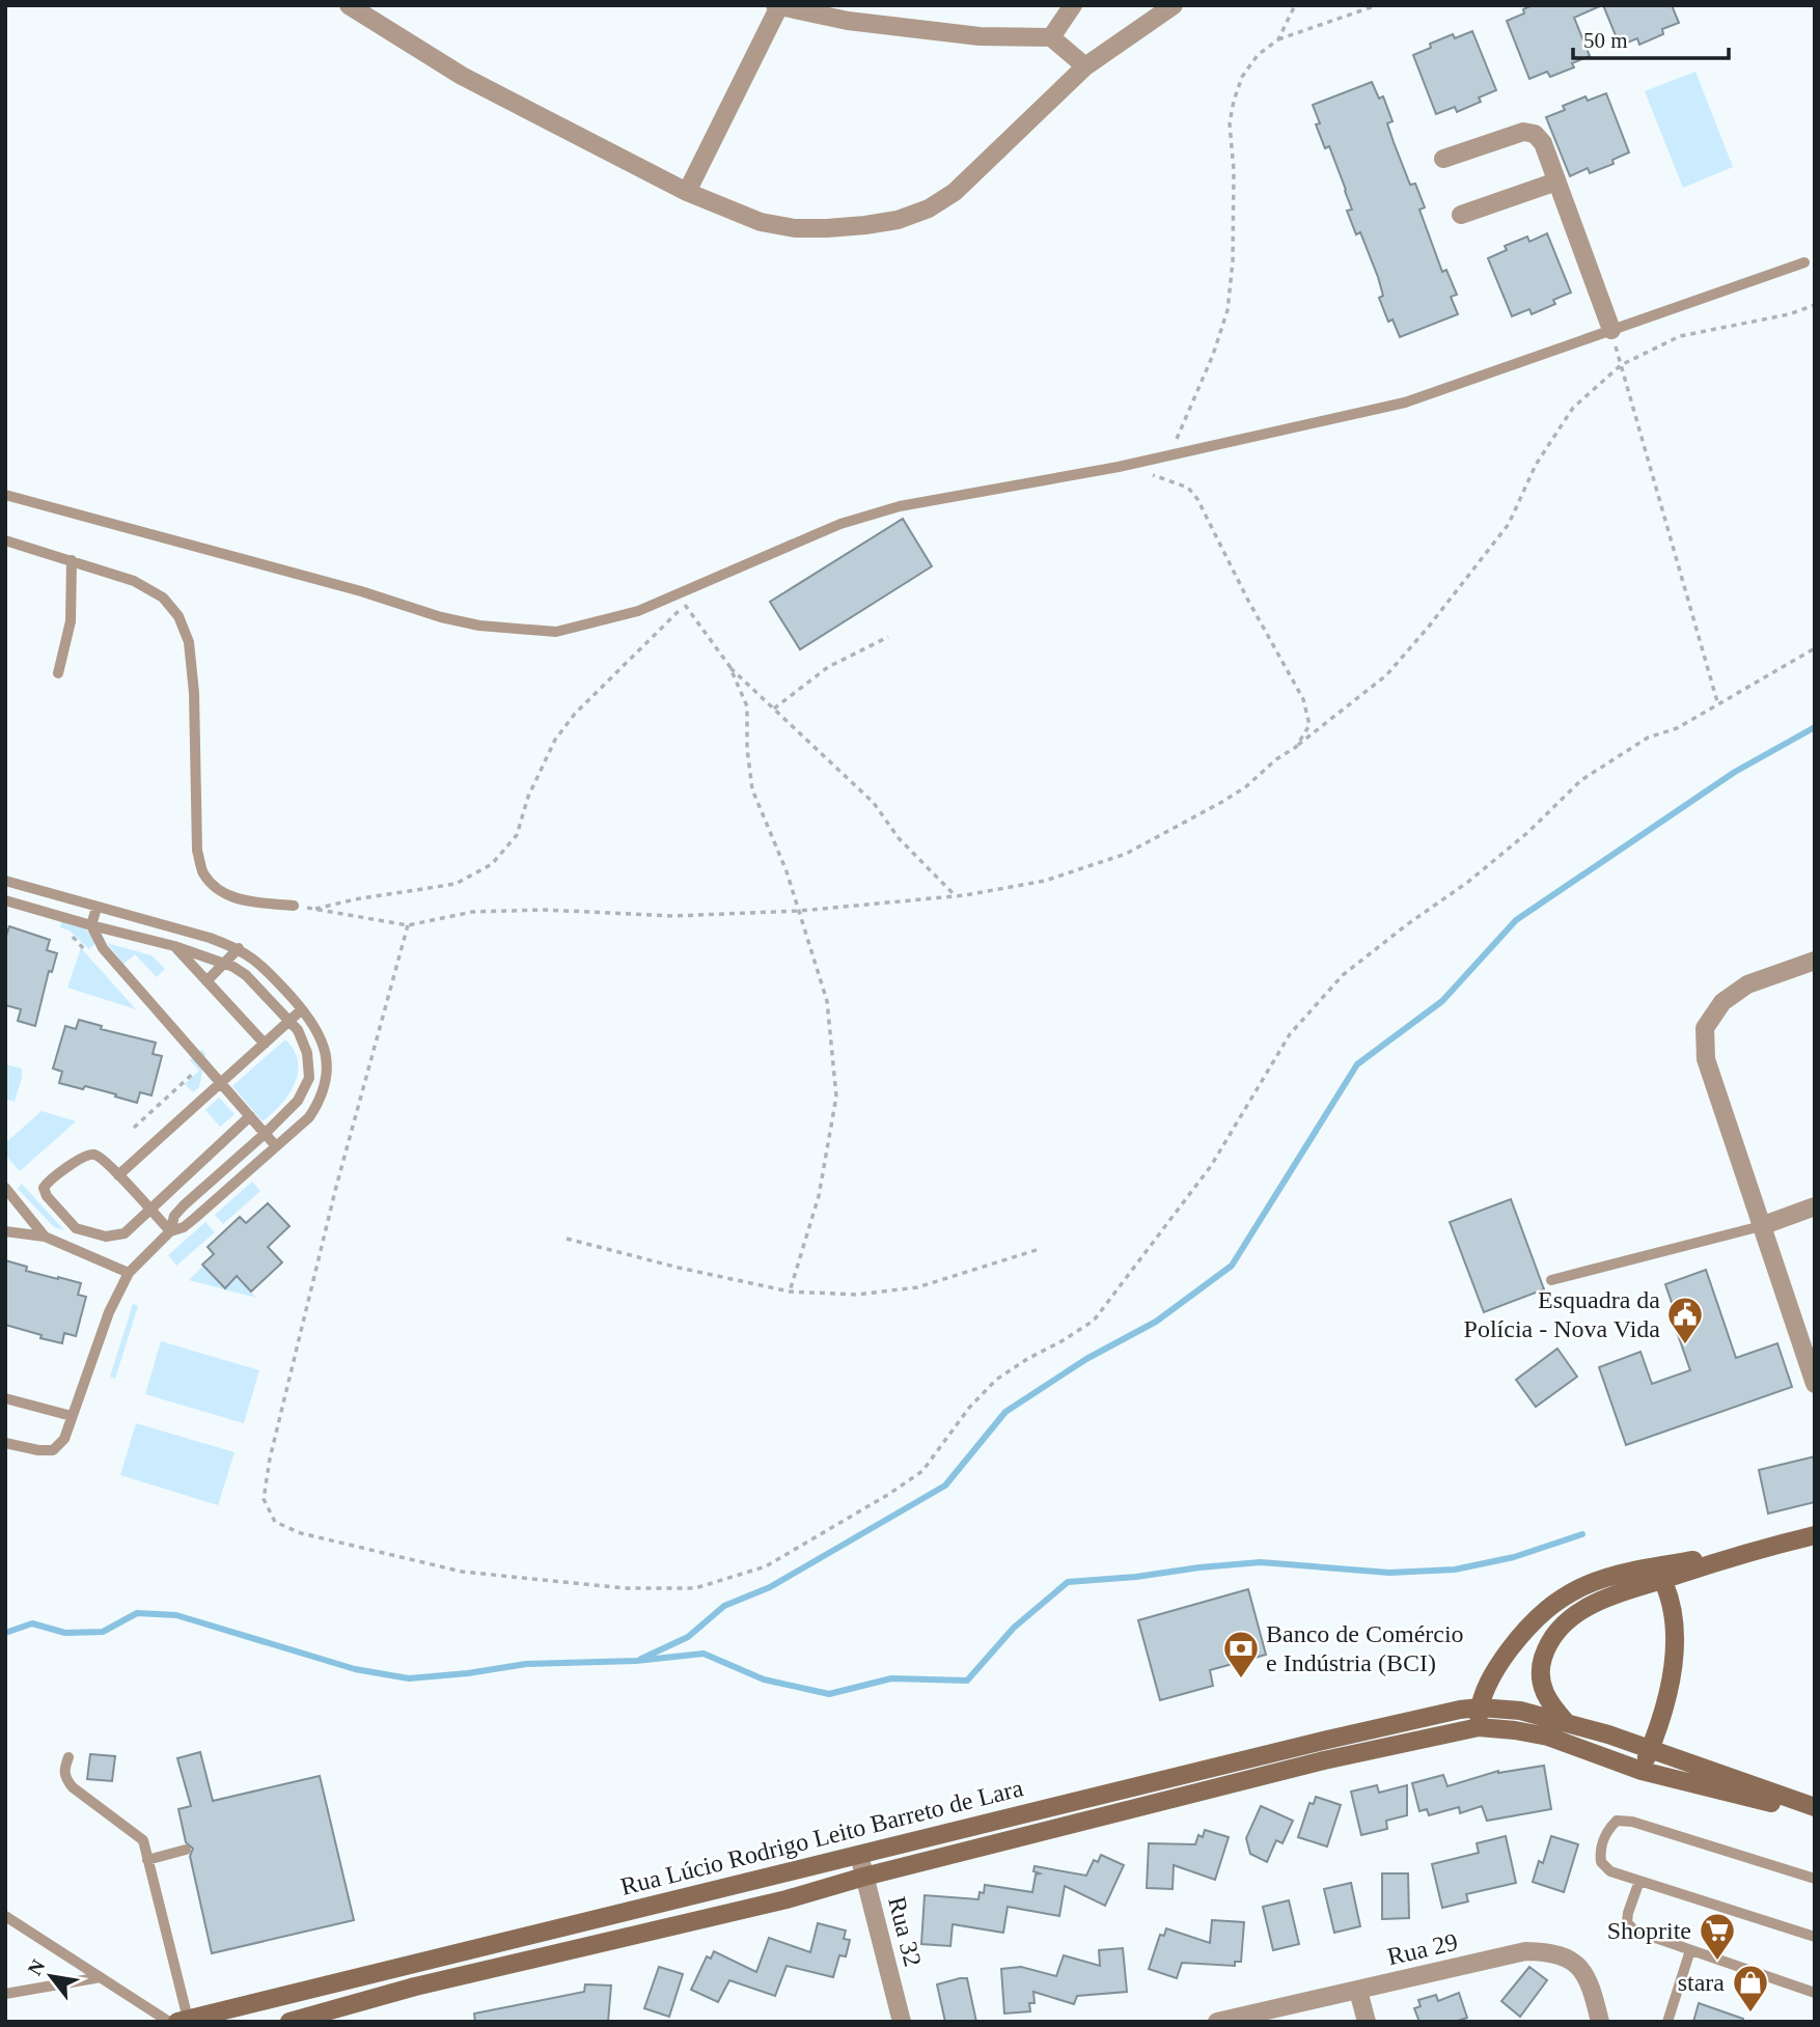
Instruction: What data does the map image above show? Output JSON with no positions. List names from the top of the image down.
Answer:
{
  "streets": {
    "street": ["Rua Lúcio Rodrigo Leito Barreto de Lara", "Rua 32", "Rua 29"]
  },
  "crossings": [
    ["Rua Lúcio Rodrigo Leito Barreto de Lara", "Rua 32"]
  ],
  "places": {
    "public building": ["Esquadra da Polícia - Nova Vida"],
    "bank": ["Banco de Comércio e Indústria (BCI)"],
    "supermarket": ["Shoprite"],
    "shop": ["stara"]
  },
  "scale_bar": "50 m",
  "north": "top left"
}
